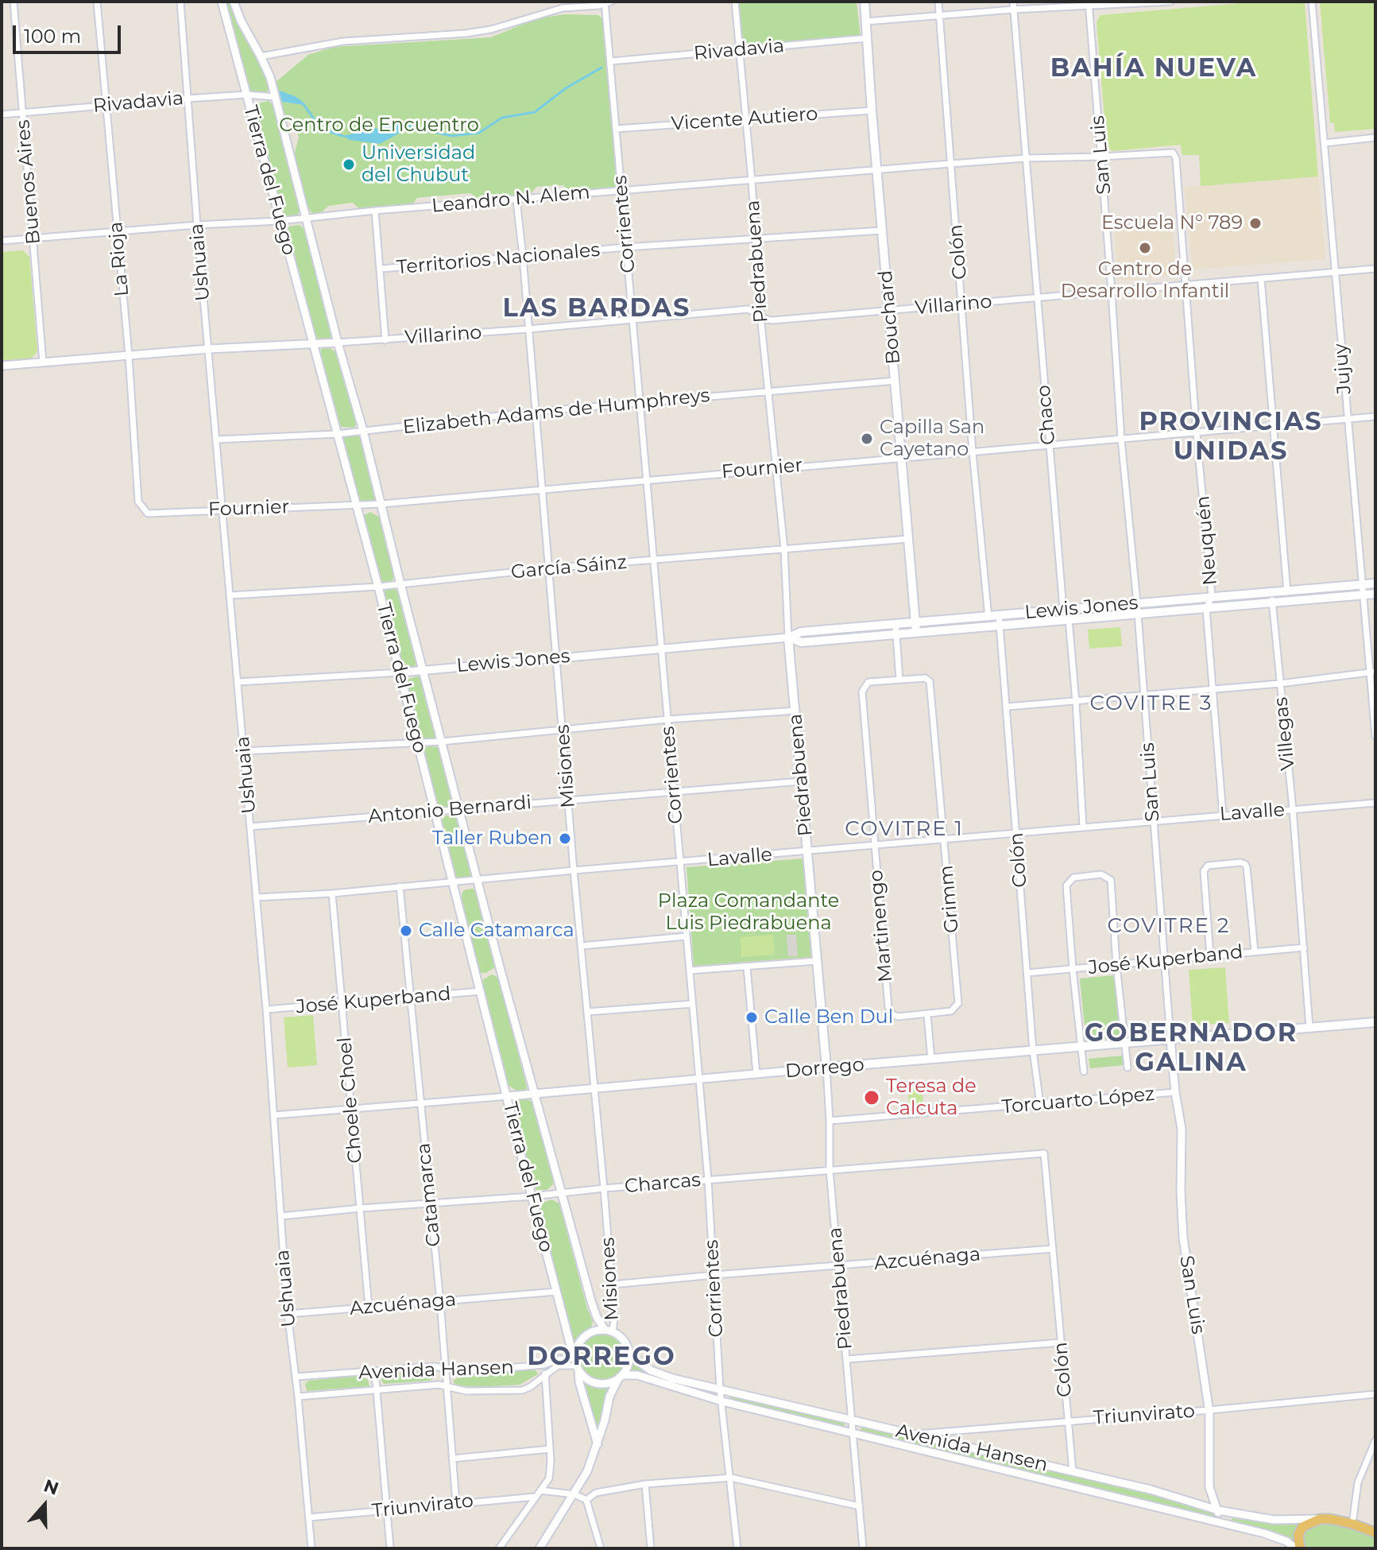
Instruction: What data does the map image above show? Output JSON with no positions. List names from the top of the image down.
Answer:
{
  "streets": {
    "main road": [
      "Piedrabuena",
      "Bouchard",
      "Lewis Jones",
      "Dorrego"
    ],
    "street": [
      "Rivadavia",
      "Vicente Autiero",
      "San Luis",
      "Tierra del Fuego",
      "Buenos Aires",
      "Leandro N. Alem",
      "Corrientes",
      "Colón",
      "La Rioja",
      "Territorios Nacionales",
      "Ushuaia",
      "Villarino",
      "Jujuy",
      "Elizabeth Adams de Humphreys",
      "Chaco",
      "Fournier",
      "Neuquén",
      "García Sáinz",
      "Villegas",
      "Misiones",
      "Antonio Bernardi",
      "Lavalle",
      "Grimm",
      "Martinengo",
      "José Kuperband",
      "Choele Choel",
      "Torcuarto López",
      "Charcas",
      "Catamarca",
      "Azcuénaga",
      "Avenida Hansen",
      "Triunvirato"
    ]
  },
  "crossings": [
    ["Rivadavia", "Tierra del Fuego"],
    ["Rivadavia", "Buenos Aires"],
    ["Rivadavia", "Corrientes"],
    ["Rivadavia", "La Rioja"],
    ["Rivadavia", "Piedrabuena"],
    ["Rivadavia", "Ushuaia"],
    ["Rivadavia", "Bouchard"],
    ["Vicente Autiero", "Corrientes"],
    ["Vicente Autiero", "Piedrabuena"],
    ["Vicente Autiero", "Bouchard"],
    ["San Luis", "Leandro N. Alem"],
    ["San Luis", "Villarino"],
    ["San Luis", "Fournier"],
    ["San Luis", "Lewis Jones"],
    ["San Luis", "Lavalle"],
    ["San Luis", "José Kuperband"],
    ["San Luis", "Dorrego"],
    ["San Luis", "Torcuarto López"],
    ["San Luis", "Avenida Hansen"],
    ["San Luis", "Triunvirato"],
    ["Tierra del Fuego", "Leandro N. Alem"],
    ["Tierra del Fuego", "Villarino"],
    ["Tierra del Fuego", "Elizabeth Adams de Humphreys"],
    ["Tierra del Fuego", "Fournier"],
    ["Tierra del Fuego", "García Sáinz"],
    ["Tierra del Fuego", "Lewis Jones"],
    ["Tierra del Fuego", "Misiones"],
    ["Tierra del Fuego", "Antonio Bernardi"],
    ["Tierra del Fuego", "Lavalle"],
    ["Tierra del Fuego", "José Kuperband"],
    ["Tierra del Fuego", "Dorrego"],
    ["Tierra del Fuego", "Charcas"],
    ["Tierra del Fuego", "Azcuénaga"],
    ["Tierra del Fuego", "Avenida Hansen"],
    ["Buenos Aires", "Leandro N. Alem"],
    ["Buenos Aires", "Villarino"],
    ["Leandro N. Alem", "Corrientes"],
    ["Leandro N. Alem", "Colón"],
    ["Leandro N. Alem", "La Rioja"],
    ["Leandro N. Alem", "Piedrabuena"],
    ["Leandro N. Alem", "Ushuaia"],
    ["Leandro N. Alem", "Bouchard"],
    ["Leandro N. Alem", "Chaco"],
    ["Leandro N. Alem", "Neuquén"],
    ["Leandro N. Alem", "Misiones"],
    ["Corrientes", "Territorios Nacionales"],
    ["Corrientes", "Villarino"],
    ["Corrientes", "Elizabeth Adams de Humphreys"],
    ["Corrientes", "Fournier"],
    ["Corrientes", "García Sáinz"],
    ["Corrientes", "Lewis Jones"],
    ["Corrientes", "Antonio Bernardi"],
    ["Corrientes", "Lavalle"],
    ["Corrientes", "Dorrego"],
    ["Corrientes", "Charcas"],
    ["Corrientes", "Azcuénaga"],
    ["Corrientes", "Avenida Hansen"],
    ["Colón", "Villarino"],
    ["Colón", "Fournier"],
    ["Colón", "Lewis Jones"],
    ["Colón", "Lavalle"],
    ["Colón", "José Kuperband"],
    ["Colón", "Dorrego"],
    ["Colón", "Torcuarto López"],
    ["Colón", "Charcas"],
    ["Colón", "Azcuénaga"],
    ["Colón", "Avenida Hansen"],
    ["Colón", "Triunvirato"],
    ["La Rioja", "Villarino"],
    ["La Rioja", "Fournier"],
    ["Territorios Nacionales", "Piedrabuena"],
    ["Territorios Nacionales", "Bouchard"],
    ["Territorios Nacionales", "Misiones"],
    ["Piedrabuena", "Villarino"],
    ["Piedrabuena", "Elizabeth Adams de Humphreys"],
    ["Piedrabuena", "Fournier"],
    ["Piedrabuena", "García Sáinz"],
    ["Piedrabuena", "Lewis Jones"],
    ["Piedrabuena", "Antonio Bernardi"],
    ["Piedrabuena", "Lavalle"],
    ["Piedrabuena", "Dorrego"],
    ["Piedrabuena", "Torcuarto López"],
    ["Piedrabuena", "Charcas"],
    ["Piedrabuena", "Azcuénaga"],
    ["Piedrabuena", "Avenida Hansen"],
    ["Ushuaia", "Villarino"],
    ["Ushuaia", "Elizabeth Adams de Humphreys"],
    ["Ushuaia", "Fournier"],
    ["Ushuaia", "García Sáinz"],
    ["Ushuaia", "Lewis Jones"],
    ["Ushuaia", "Antonio Bernardi"],
    ["Ushuaia", "Lavalle"],
    ["Ushuaia", "José Kuperband"],
    ["Ushuaia", "Dorrego"],
    ["Ushuaia", "Charcas"],
    ["Ushuaia", "Azcuénaga"],
    ["Ushuaia", "Avenida Hansen"],
    ["Ushuaia", "Triunvirato"],
    ["Villarino", "Bouchard"],
    ["Villarino", "Jujuy"],
    ["Villarino", "Chaco"],
    ["Villarino", "Neuquén"],
    ["Villarino", "Misiones"],
    ["Bouchard", "Elizabeth Adams de Humphreys"],
    ["Bouchard", "Fournier"],
    ["Bouchard", "García Sáinz"],
    ["Bouchard", "Lewis Jones"],
    ["Jujuy", "Fournier"],
    ["Jujuy", "Lewis Jones"],
    ["Elizabeth Adams de Humphreys", "Misiones"],
    ["Chaco", "Fournier"],
    ["Chaco", "Lewis Jones"],
    ["Chaco", "Lavalle"],
    ["Fournier", "Neuquén"],
    ["Fournier", "Misiones"],
    ["Neuquén", "Lewis Jones"],
    ["Neuquén", "Lavalle"],
    ["García Sáinz", "Misiones"],
    ["Lewis Jones", "Villegas"],
    ["Lewis Jones", "Misiones"],
    ["Villegas", "Lavalle"],
    ["Villegas", "José Kuperband"],
    ["Villegas", "Dorrego"],
    ["Misiones", "Antonio Bernardi"],
    ["Misiones", "Lavalle"],
    ["Misiones", "Dorrego"],
    ["Misiones", "Charcas"],
    ["Misiones", "Azcuénaga"],
    ["Misiones", "Avenida Hansen"],
    ["Lavalle", "Grimm"],
    ["Lavalle", "Martinengo"],
    ["Lavalle", "Choele Choel"],
    ["Lavalle", "Catamarca"],
    ["Grimm", "Martinengo"],
    ["José Kuperband", "Choele Choel"],
    ["José Kuperband", "Catamarca"],
    ["Dorrego", "Choele Choel"],
    ["Dorrego", "Catamarca"],
    ["Choele Choel", "Charcas"],
    ["Choele Choel", "Azcuénaga"],
    ["Charcas", "Catamarca"],
    ["Catamarca", "Azcuénaga"],
    ["Catamarca", "Avenida Hansen"],
    ["Catamarca", "Triunvirato"],
    ["Avenida Hansen", "Triunvirato"]
  ],
  "districts": [
    "BAHÍA NUEVA",
    "LAS BARDAS",
    "PROVINCIAS UNIDAS",
    "COVITRE 3",
    "COVITRE 1",
    "COVITRE 2",
    "GOBERNADOR GALINA",
    "DORREGO"
  ],
  "parks": ["Centro de Encuentro", "Plaza Comandante Luis Piedrabuena"],
  "places": [
    "Universidad del Chubut",
    "Escuela N° 789",
    "Centro de Desarrollo Infantil",
    "Capilla San Cayetano",
    "Taller Ruben",
    "Calle Catamarca",
    "Calle Ben Dul",
    "Teresa de Calcuta"
  ],
  "scale_bar": "100 m",
  "north": "top"
}
